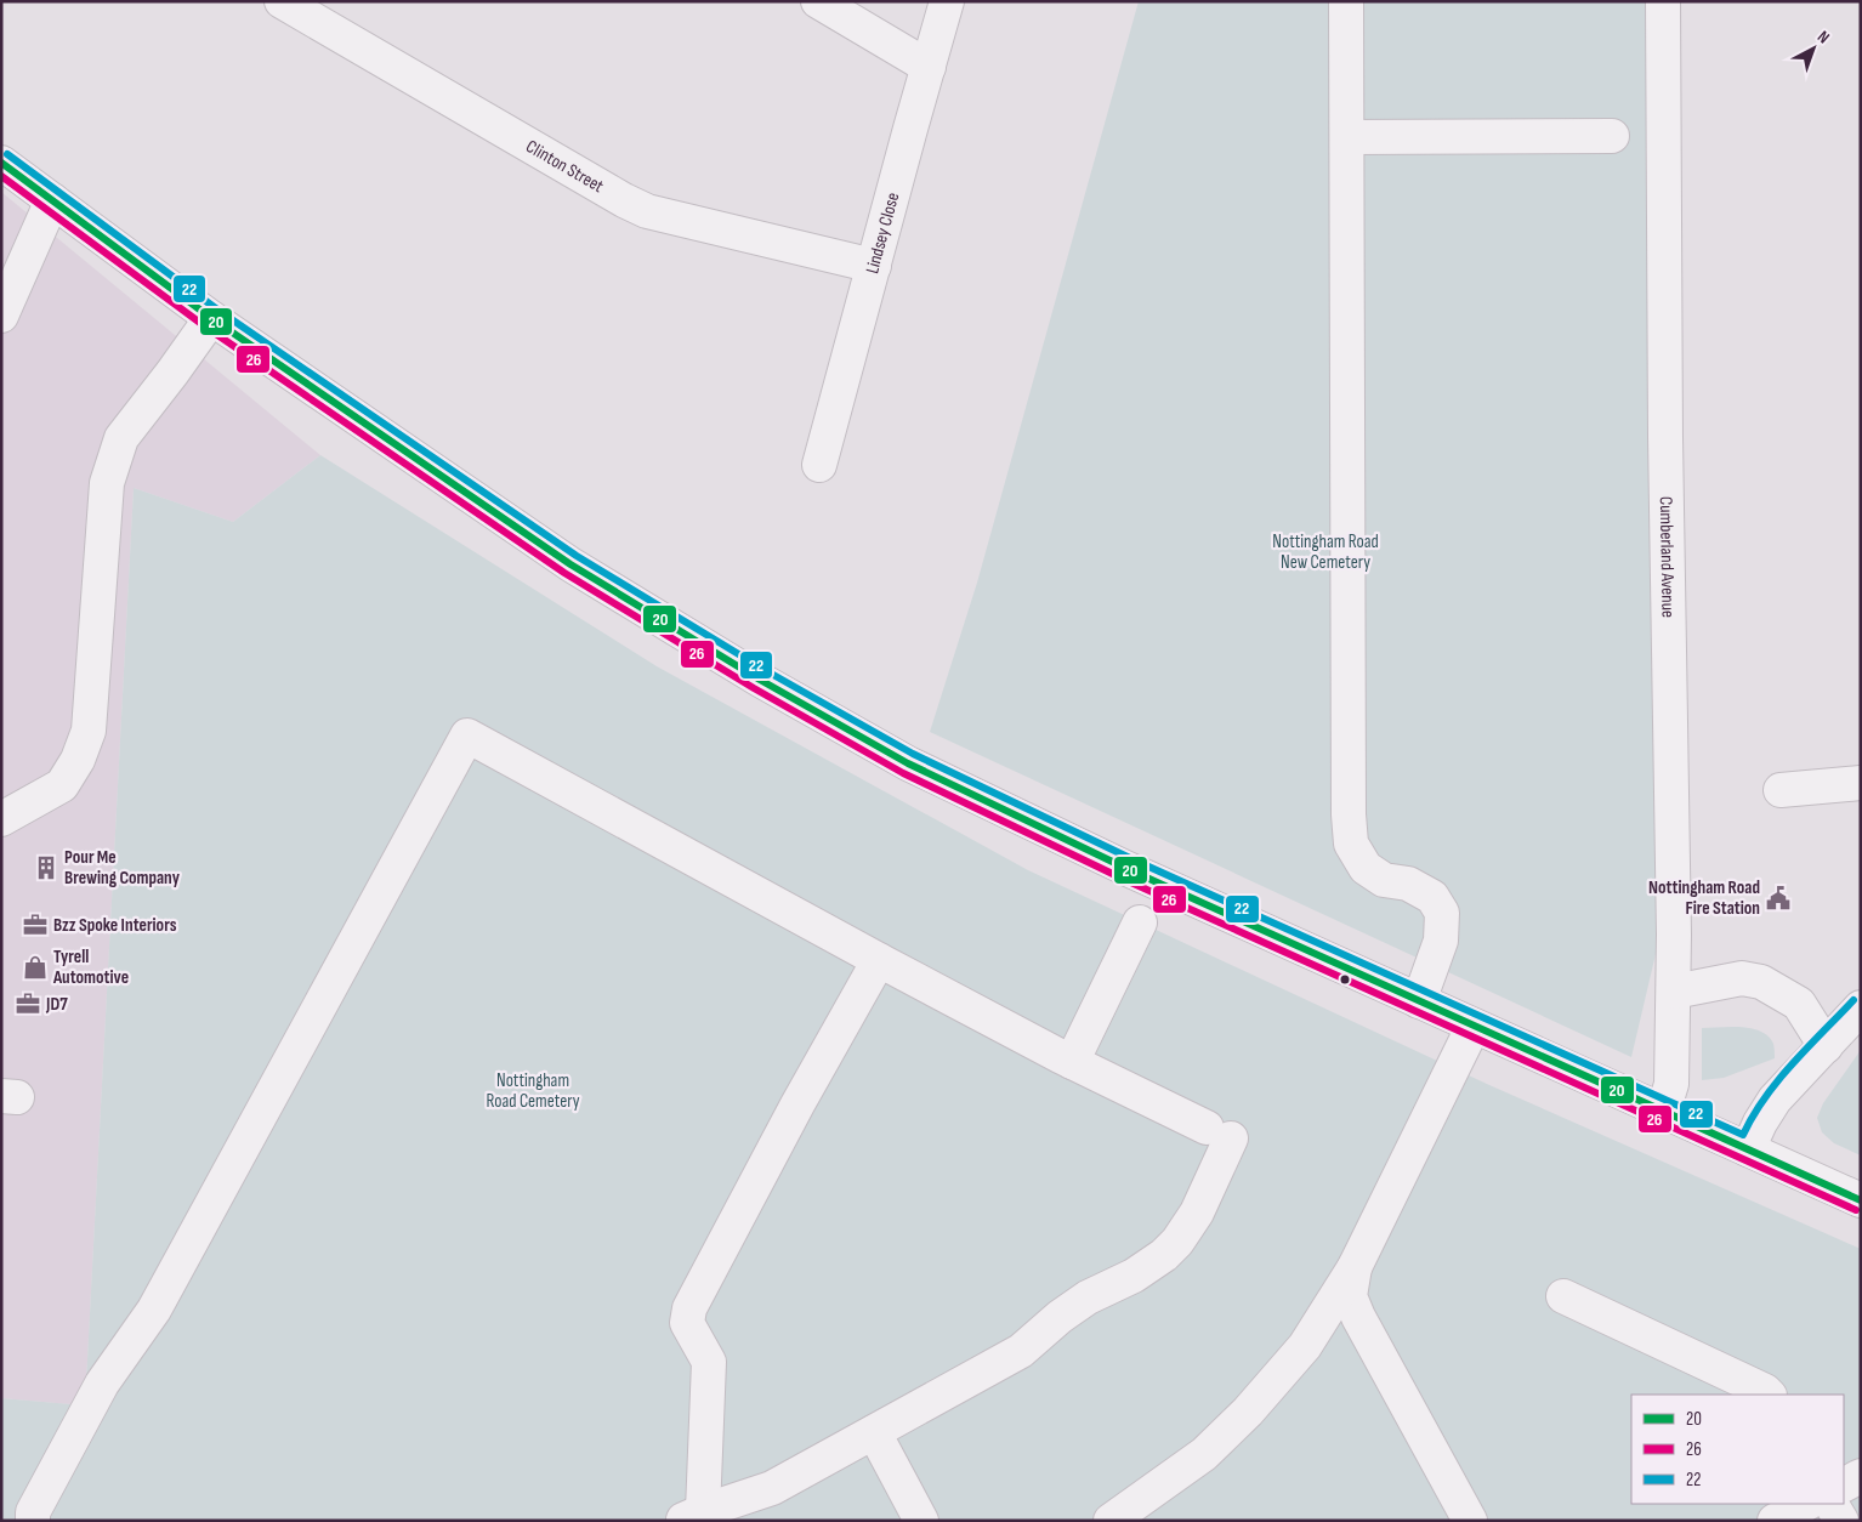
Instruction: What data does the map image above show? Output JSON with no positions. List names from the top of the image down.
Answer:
{
  "streets": {
    "street": ["Clinton Street", "Lindsey Close", "Cumberland Avenue"]
  },
  "crossings": [
    ["Clinton Street", "Lindsey Close"]
  ],
  "parks": ["Nottingham Road New Cemetery", "Nottingham Road Cemetery"],
  "places": {
    "building": ["Pour Me Brewing Company"],
    "public building": ["Nottingham Road Fire Station"],
    "office": ["Bzz Spoke Interiors", "JD7"],
    "shop": ["Tyrell Automotive"]
  },
  "lines": ["transit line 22", "transit line 20", "transit line 26"],
  "legend": ["20", "26", "22"],
  "north": "top right"
}
